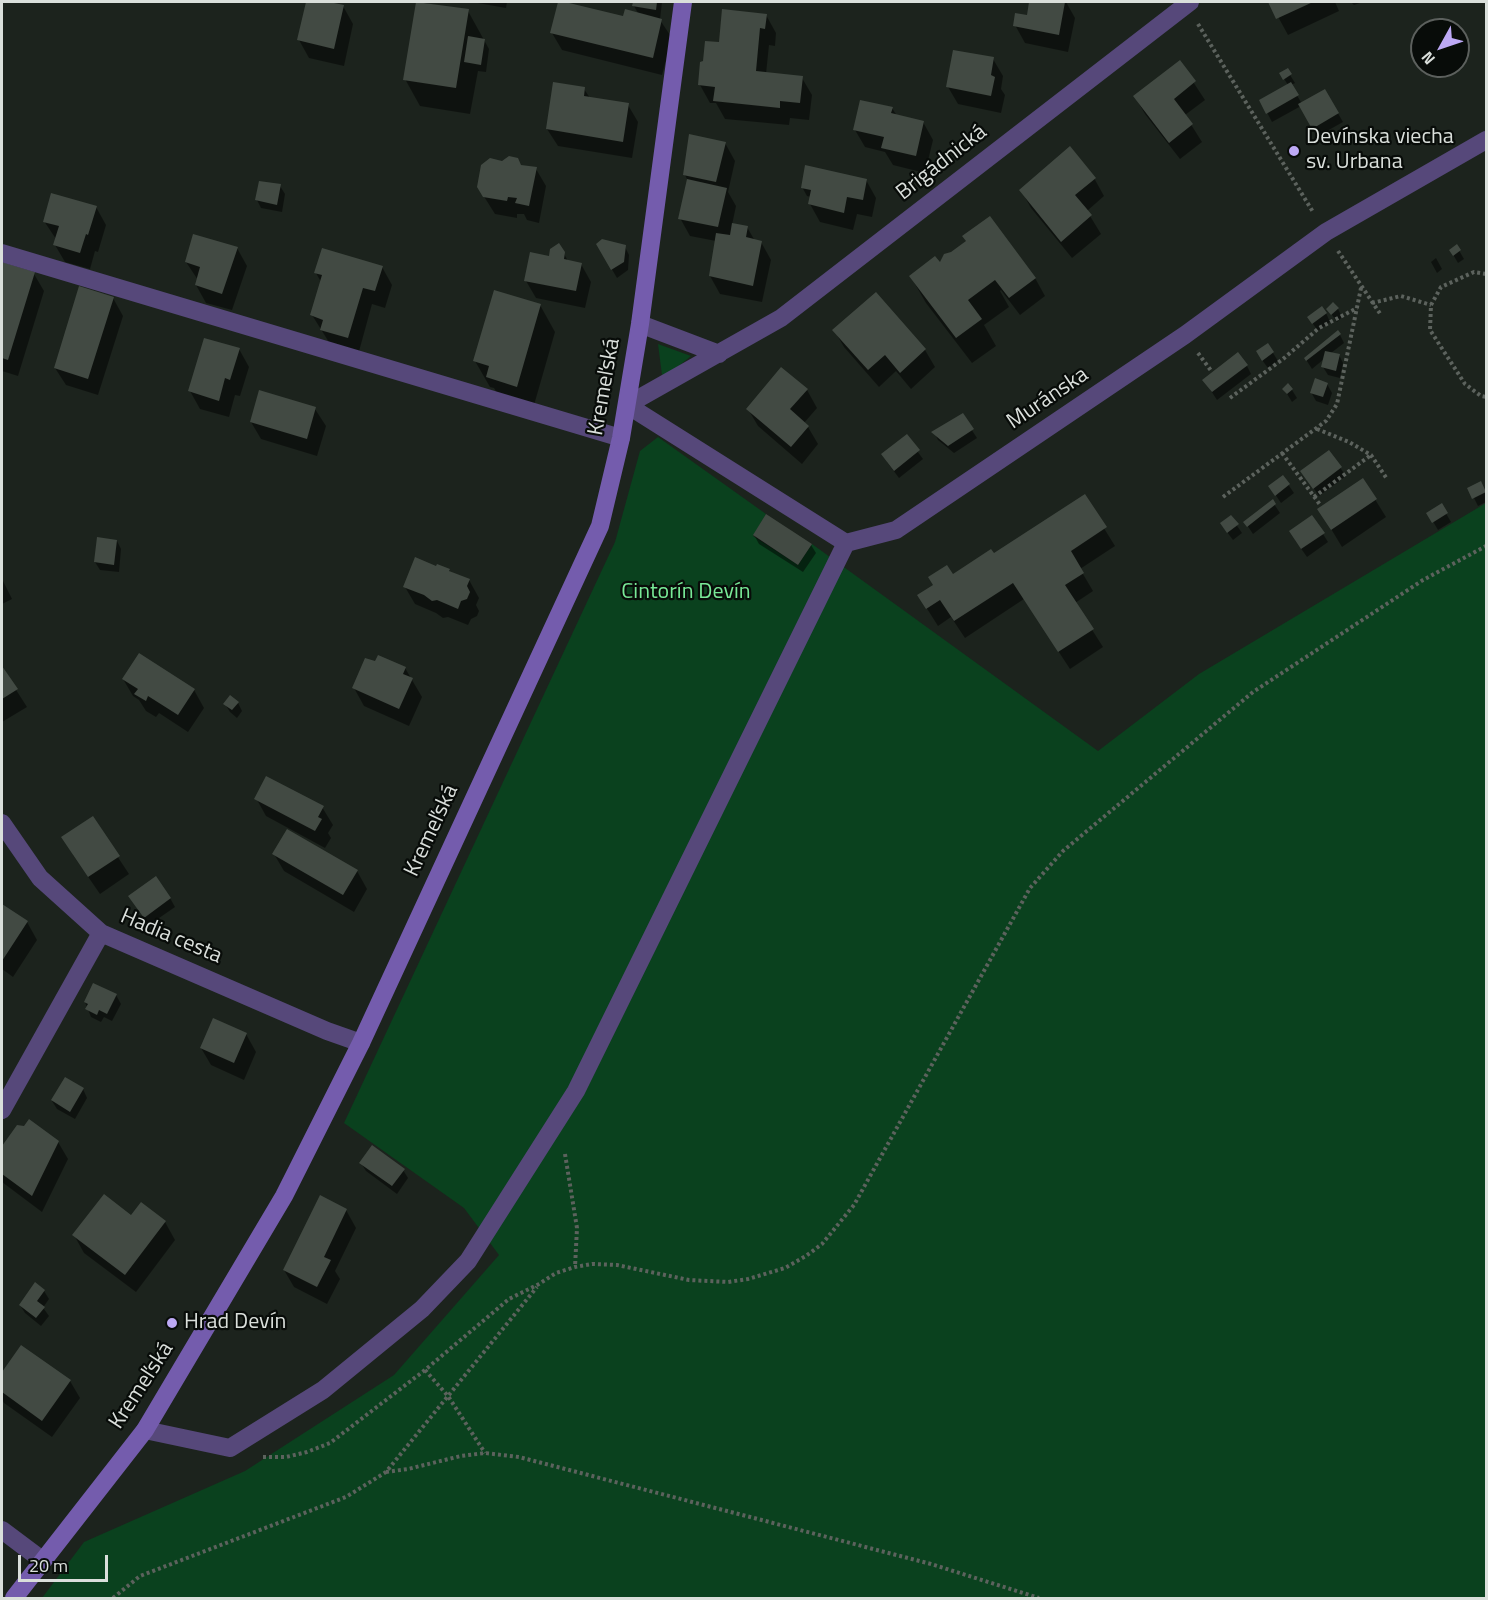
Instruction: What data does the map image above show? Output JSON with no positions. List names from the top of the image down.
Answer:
{
  "streets": {
    "street": [
      "Brigádnická",
      "Kremeľská",
      "Muránska",
      "Hadia cesta"
    ]
  },
  "crossings": [
    ["Brigádnická", "Kremeľská"],
    ["Kremeľská", "Hadia cesta"]
  ],
  "parks": ["Cintorín Devín"],
  "places": ["Devínska viecha sv. Urbana", "Hrad Devín"],
  "scale_bar": "20 m",
  "north": "bottom left"
}
